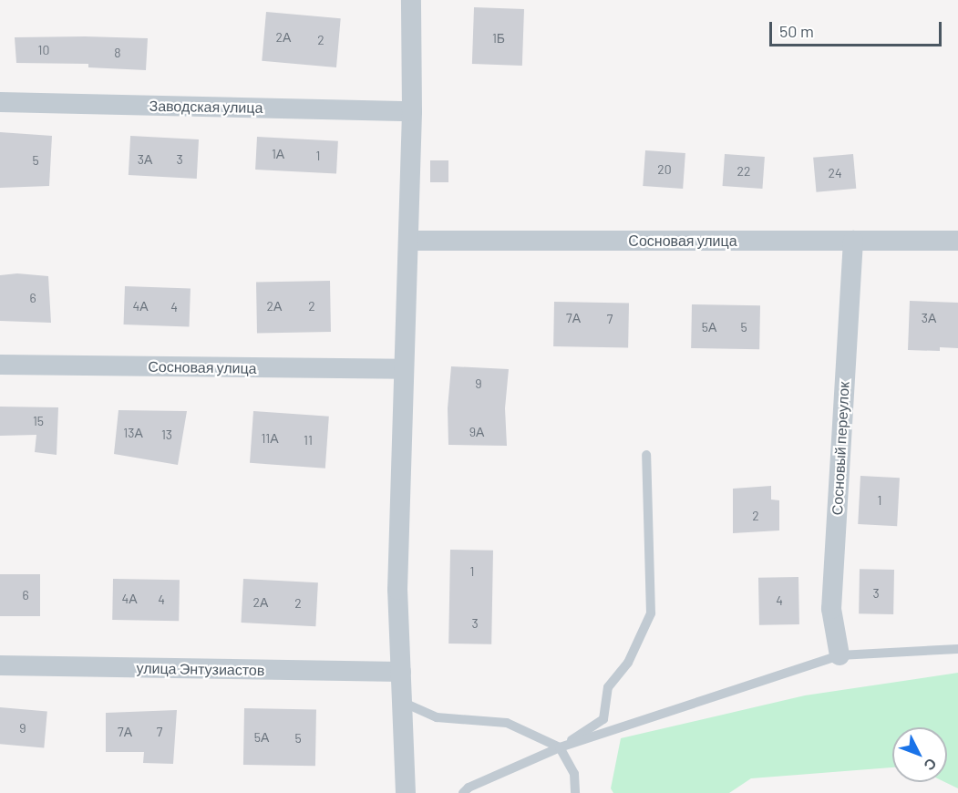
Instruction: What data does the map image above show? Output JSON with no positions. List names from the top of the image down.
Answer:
{
  "streets": {
    "street": [
      "Заводская улица",
      "Сосновая улица",
      "Сосновый переулок",
      "улица Энтузиастов"
    ]
  },
  "crossings": [
    ["Сосновая улица", "Сосновый переулок"]
  ],
  "house_numbers": [
    "2А",
    "1Б",
    "2",
    "10",
    "8",
    "1А",
    "1",
    "3А",
    "3",
    "5",
    "20",
    "22",
    "24",
    "6",
    "4А",
    "2А",
    "2",
    "4",
    "7А",
    "3А",
    "7",
    "5А",
    "5",
    "9",
    "15",
    "9А",
    "13А",
    "13",
    "11А",
    "11",
    "1",
    "2",
    "1",
    "3",
    "6",
    "4А",
    "4",
    "4",
    "2А",
    "2",
    "3",
    "9",
    "7А",
    "7",
    "5А",
    "5"
  ],
  "scale_bar": "50 m",
  "north": "bottom right"
}
